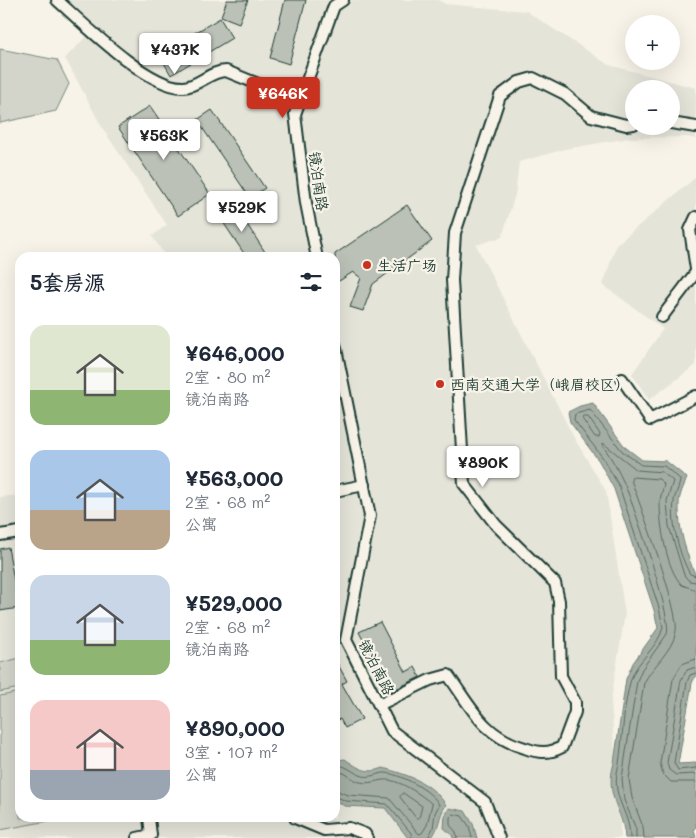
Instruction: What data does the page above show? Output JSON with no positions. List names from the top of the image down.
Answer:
{
  "streets": {
    "street": ["镜泊南路"]
  },
  "places": ["生活广场", "西南交通大学（峨眉校区）"],
  "page": {
    "map_buttons": ["+", "−"],
    "price": [
      "¥437K",
      "¥646K",
      "¥563K",
      "¥529K",
      "¥890K"
    ],
    "heading": "5套房源",
    "list": [
      {
        "name": "¥646,000",
        "note": "2室 · 80 m² · 镜泊南路"
      },
      {
        "name": "¥563,000",
        "note": "2室 · 68 m² · 公寓"
      },
      {
        "name": "¥529,000",
        "note": "2室 · 68 m² · 镜泊南路"
      },
      {
        "name": "¥890,000",
        "note": "3室 · 107 m² · 公寓"
      }
    ]
  }
}
